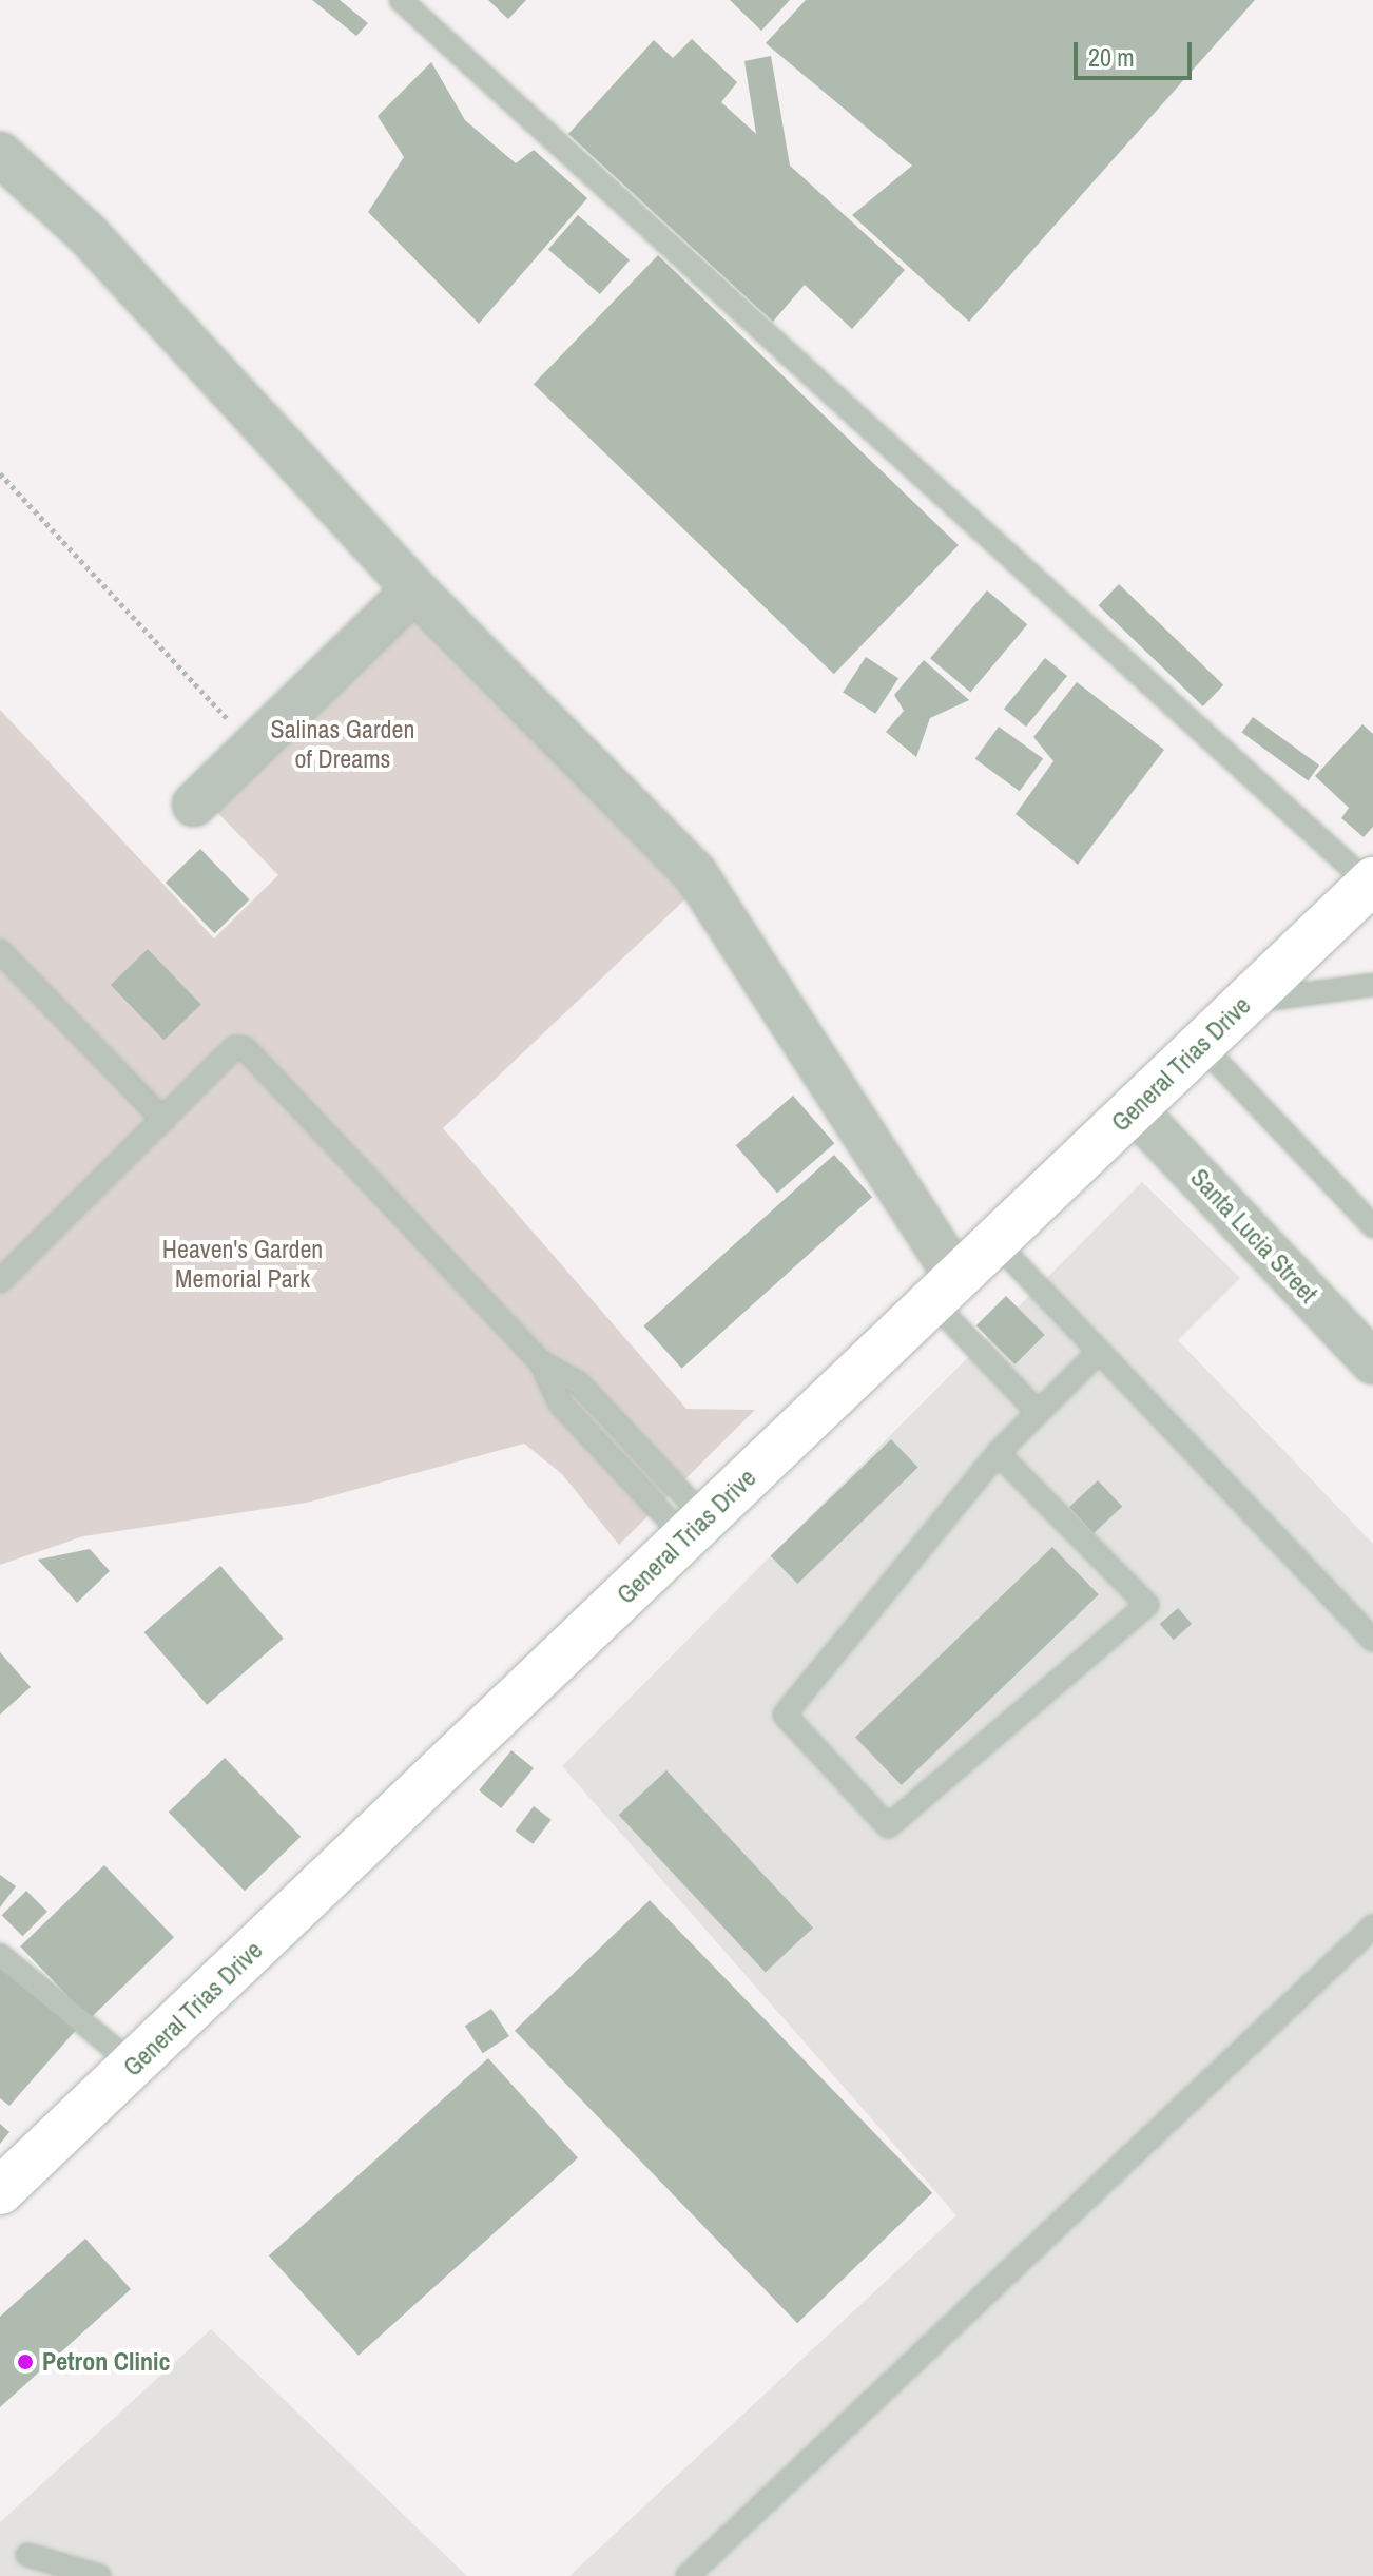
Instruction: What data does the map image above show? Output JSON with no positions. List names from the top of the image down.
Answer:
{
  "streets": {
    "main road": ["General Trias Drive"],
    "street": ["Santa Lucia Street"]
  },
  "crossings": [
    ["General Trias Drive", "Santa Lucia Street"]
  ],
  "parks": ["Salinas Garden of Dreams", "Heaven's Garden Memorial Park"],
  "places": ["Petron Clinic"],
  "scale_bar": "20 m"
}
